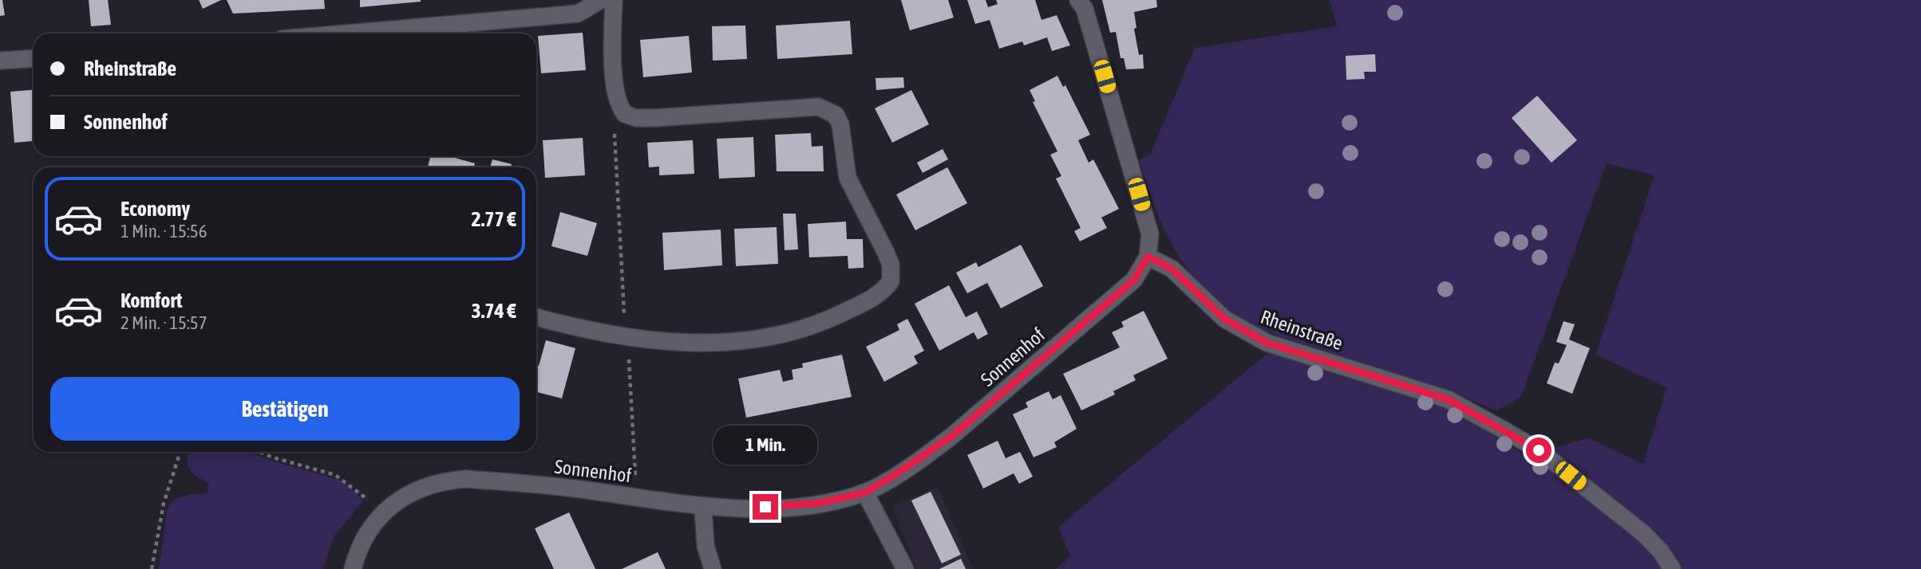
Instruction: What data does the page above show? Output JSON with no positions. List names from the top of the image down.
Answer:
{
  "streets": {
    "street": ["Rheinstraße", "Sonnenhof"]
  },
  "crossings": [
    ["Rheinstraße", "Sonnenhof"]
  ],
  "page": {
    "banner": ["Rheinstraße", "Sonnenhof"],
    "list": [
      {
        "name": "Economy",
        "note": "1 Min. · 15:56",
        "value": "2.77 €"
      },
      {
        "name": "Komfort",
        "note": "2 Min. · 15:57",
        "value": "3.74 €"
      }
    ],
    "buttons": "Bestätigen",
    "bubble": "1 Min."
  }
}
